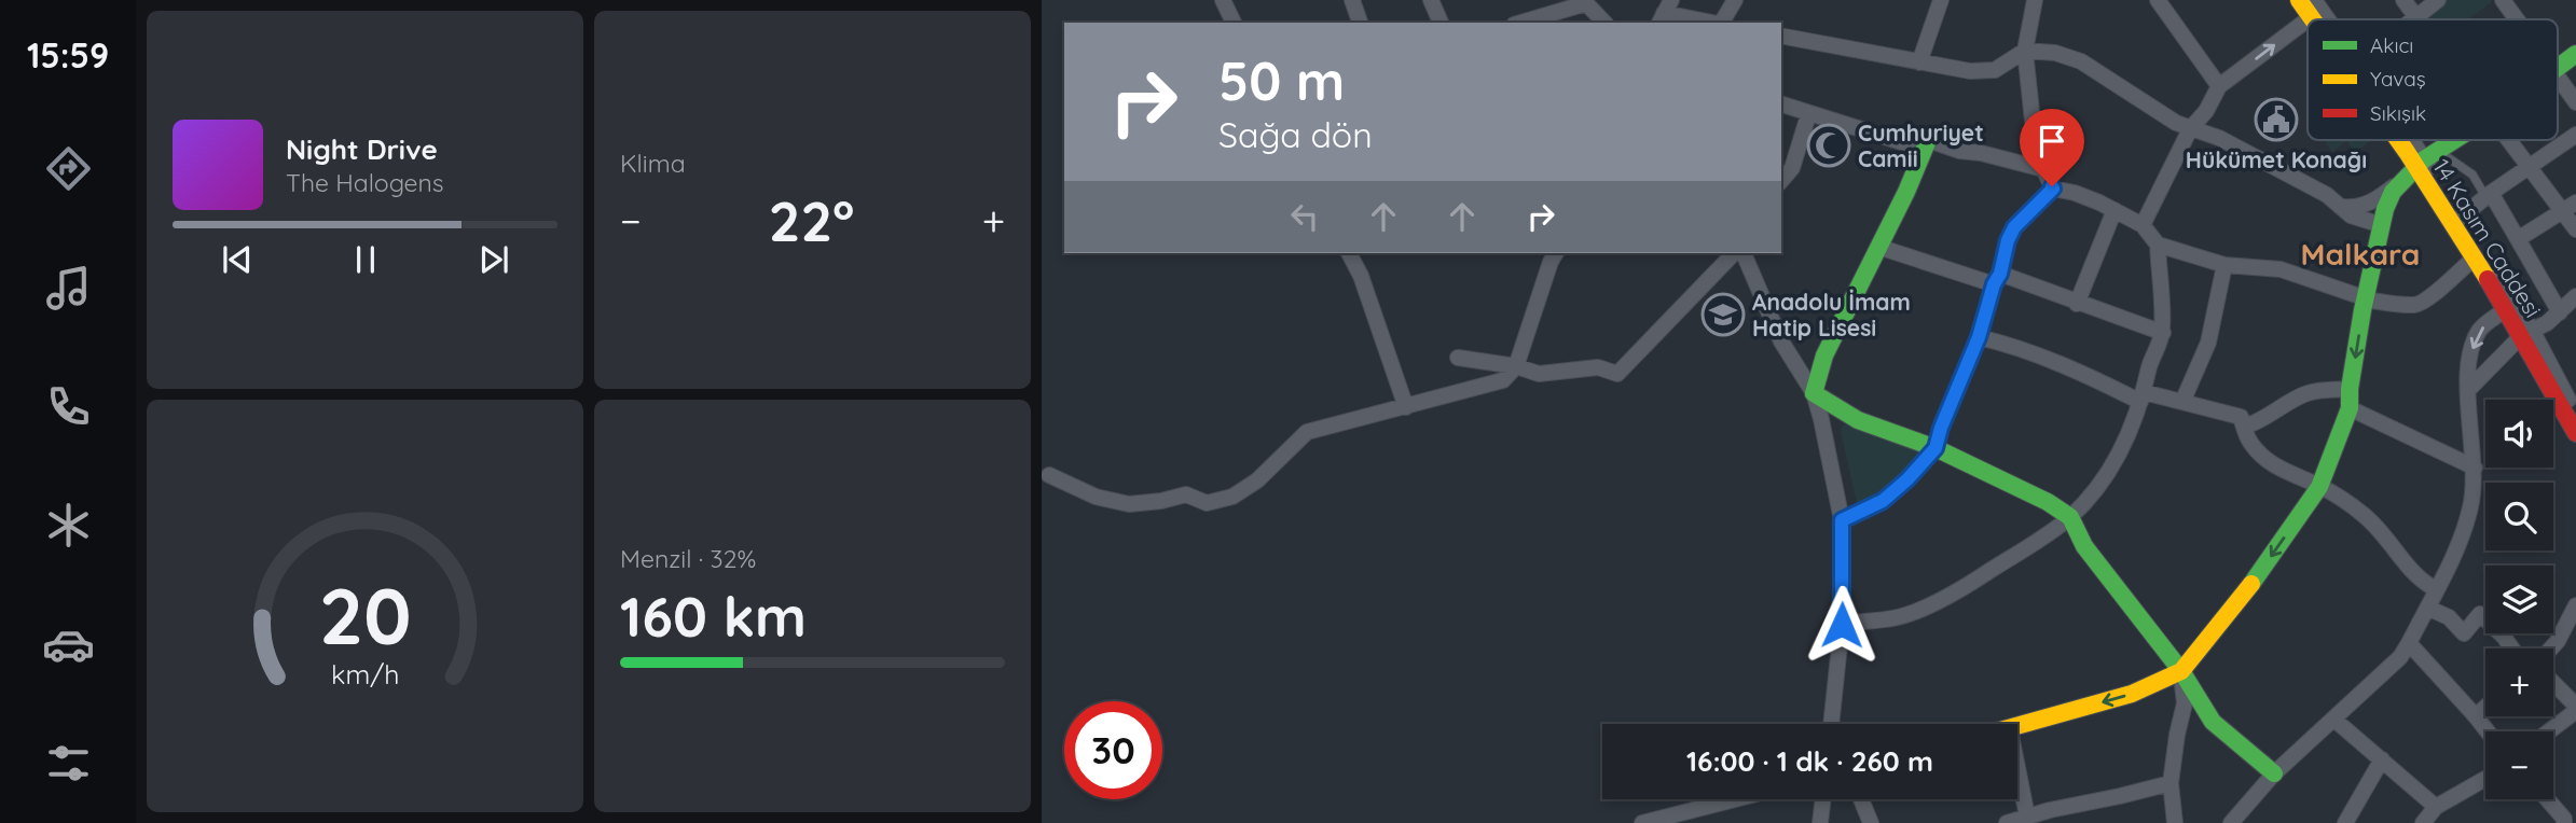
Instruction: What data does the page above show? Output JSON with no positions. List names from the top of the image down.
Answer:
{
  "streets": {
    "street": ["14 Kasım Caddesi"]
  },
  "districts": ["Malkara"],
  "places": {
    "public building": ["Hükümet Konağı"],
    "mosque": ["Cumhuriyet Camii"],
    "school or university": ["Anadolu İmam Hatip Lisesi"]
  },
  "legend": ["Akıcı", "Yavaş", "Sıkışık"],
  "page": {
    "tabs": "15:59",
    "tile": [
      "Klima",
      ["Menzil · 32%", "160 km"]
    ],
    "turn": ["50 m", "Sağa dön"],
    "song": ["Night Drive", "The Halogens"],
    "heat": ["−", "22°", "+"],
    "map_buttons": ["+", "−"],
    "limit": "30",
    "trip": "16:00 · 1 dk · 260 m",
    "gauge": ["20", "km/h"]
  }
}
